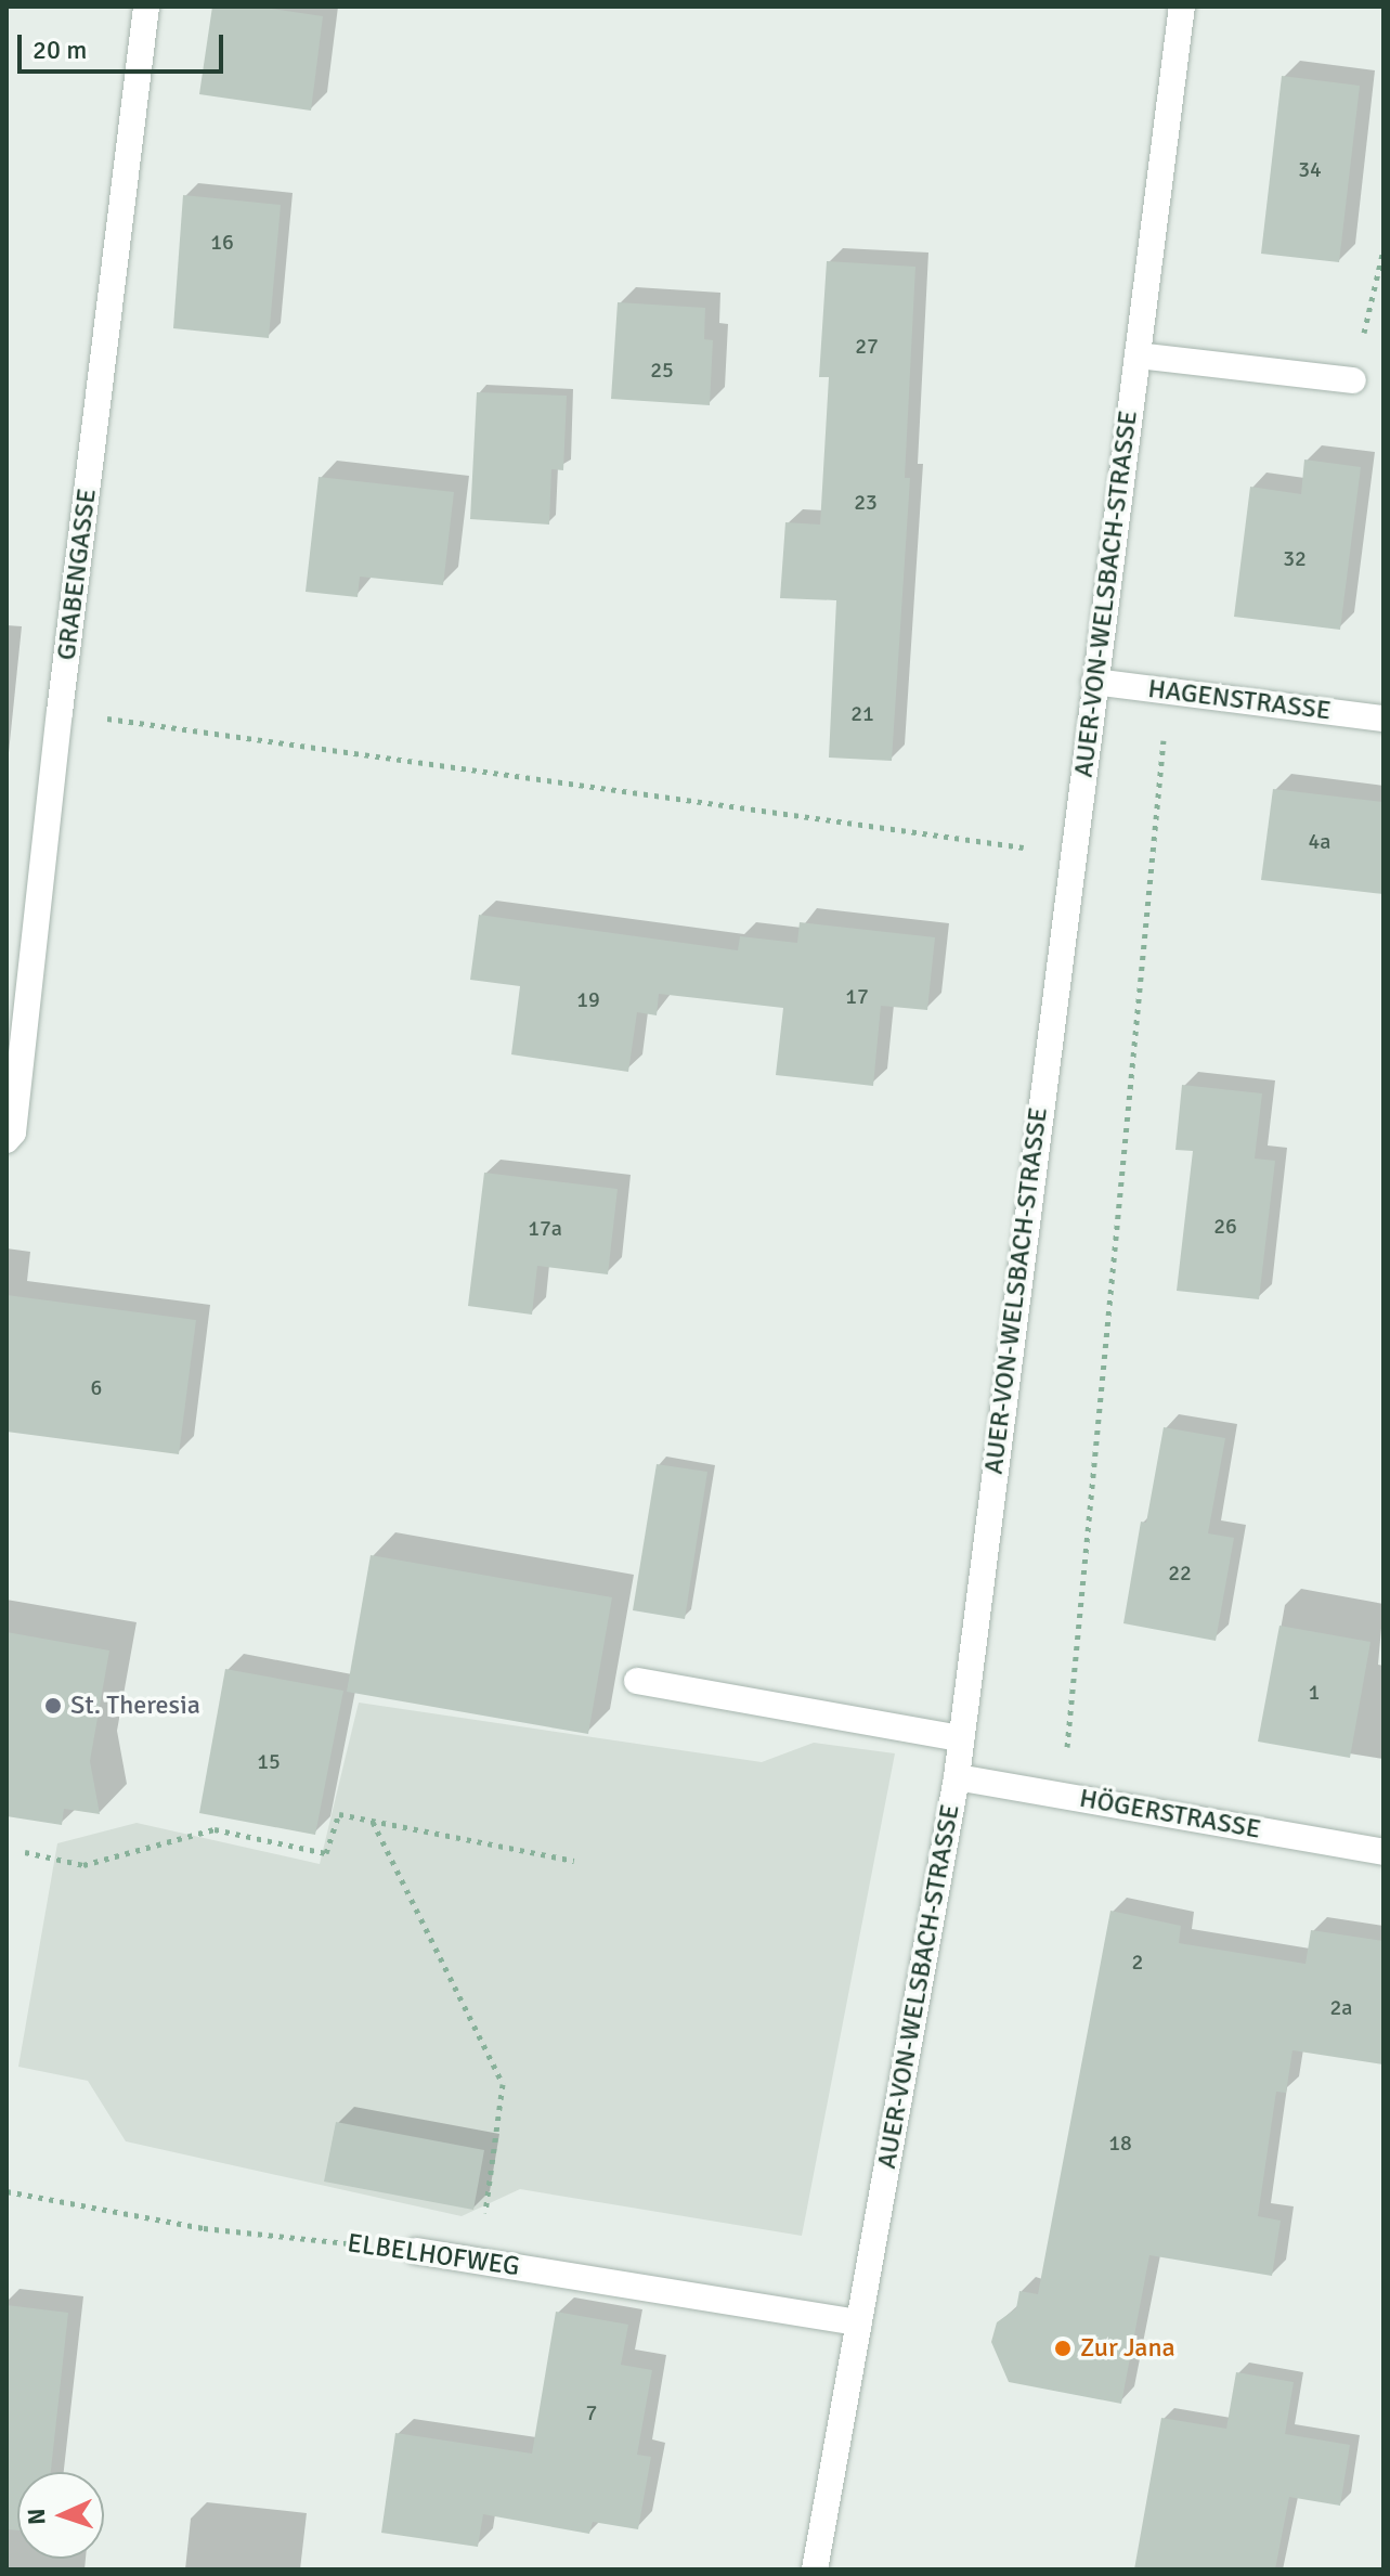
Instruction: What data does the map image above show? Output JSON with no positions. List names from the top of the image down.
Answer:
{
  "streets": {
    "street": [
      "GRABENGASSE",
      "AUER-VON-WELSBACH-STRASSE",
      "HAGENSTRASSE",
      "HÖGERSTRASSE",
      "ELBELHOFWEG"
    ]
  },
  "crossings": [
    ["AUER-VON-WELSBACH-STRASSE", "HAGENSTRASSE"],
    ["AUER-VON-WELSBACH-STRASSE", "HÖGERSTRASSE"],
    ["AUER-VON-WELSBACH-STRASSE", "ELBELHOFWEG"]
  ],
  "places": ["St. Theresia", "Zur Jana"],
  "house_numbers": [
    "34",
    "16",
    "27",
    "25",
    "23",
    "32",
    "21",
    "4a",
    "17",
    "19",
    "26",
    "17a",
    "6",
    "22",
    "1",
    "15",
    "2",
    "2a",
    "18",
    "7"
  ],
  "scale_bar": "20 m",
  "north": "left"
}
